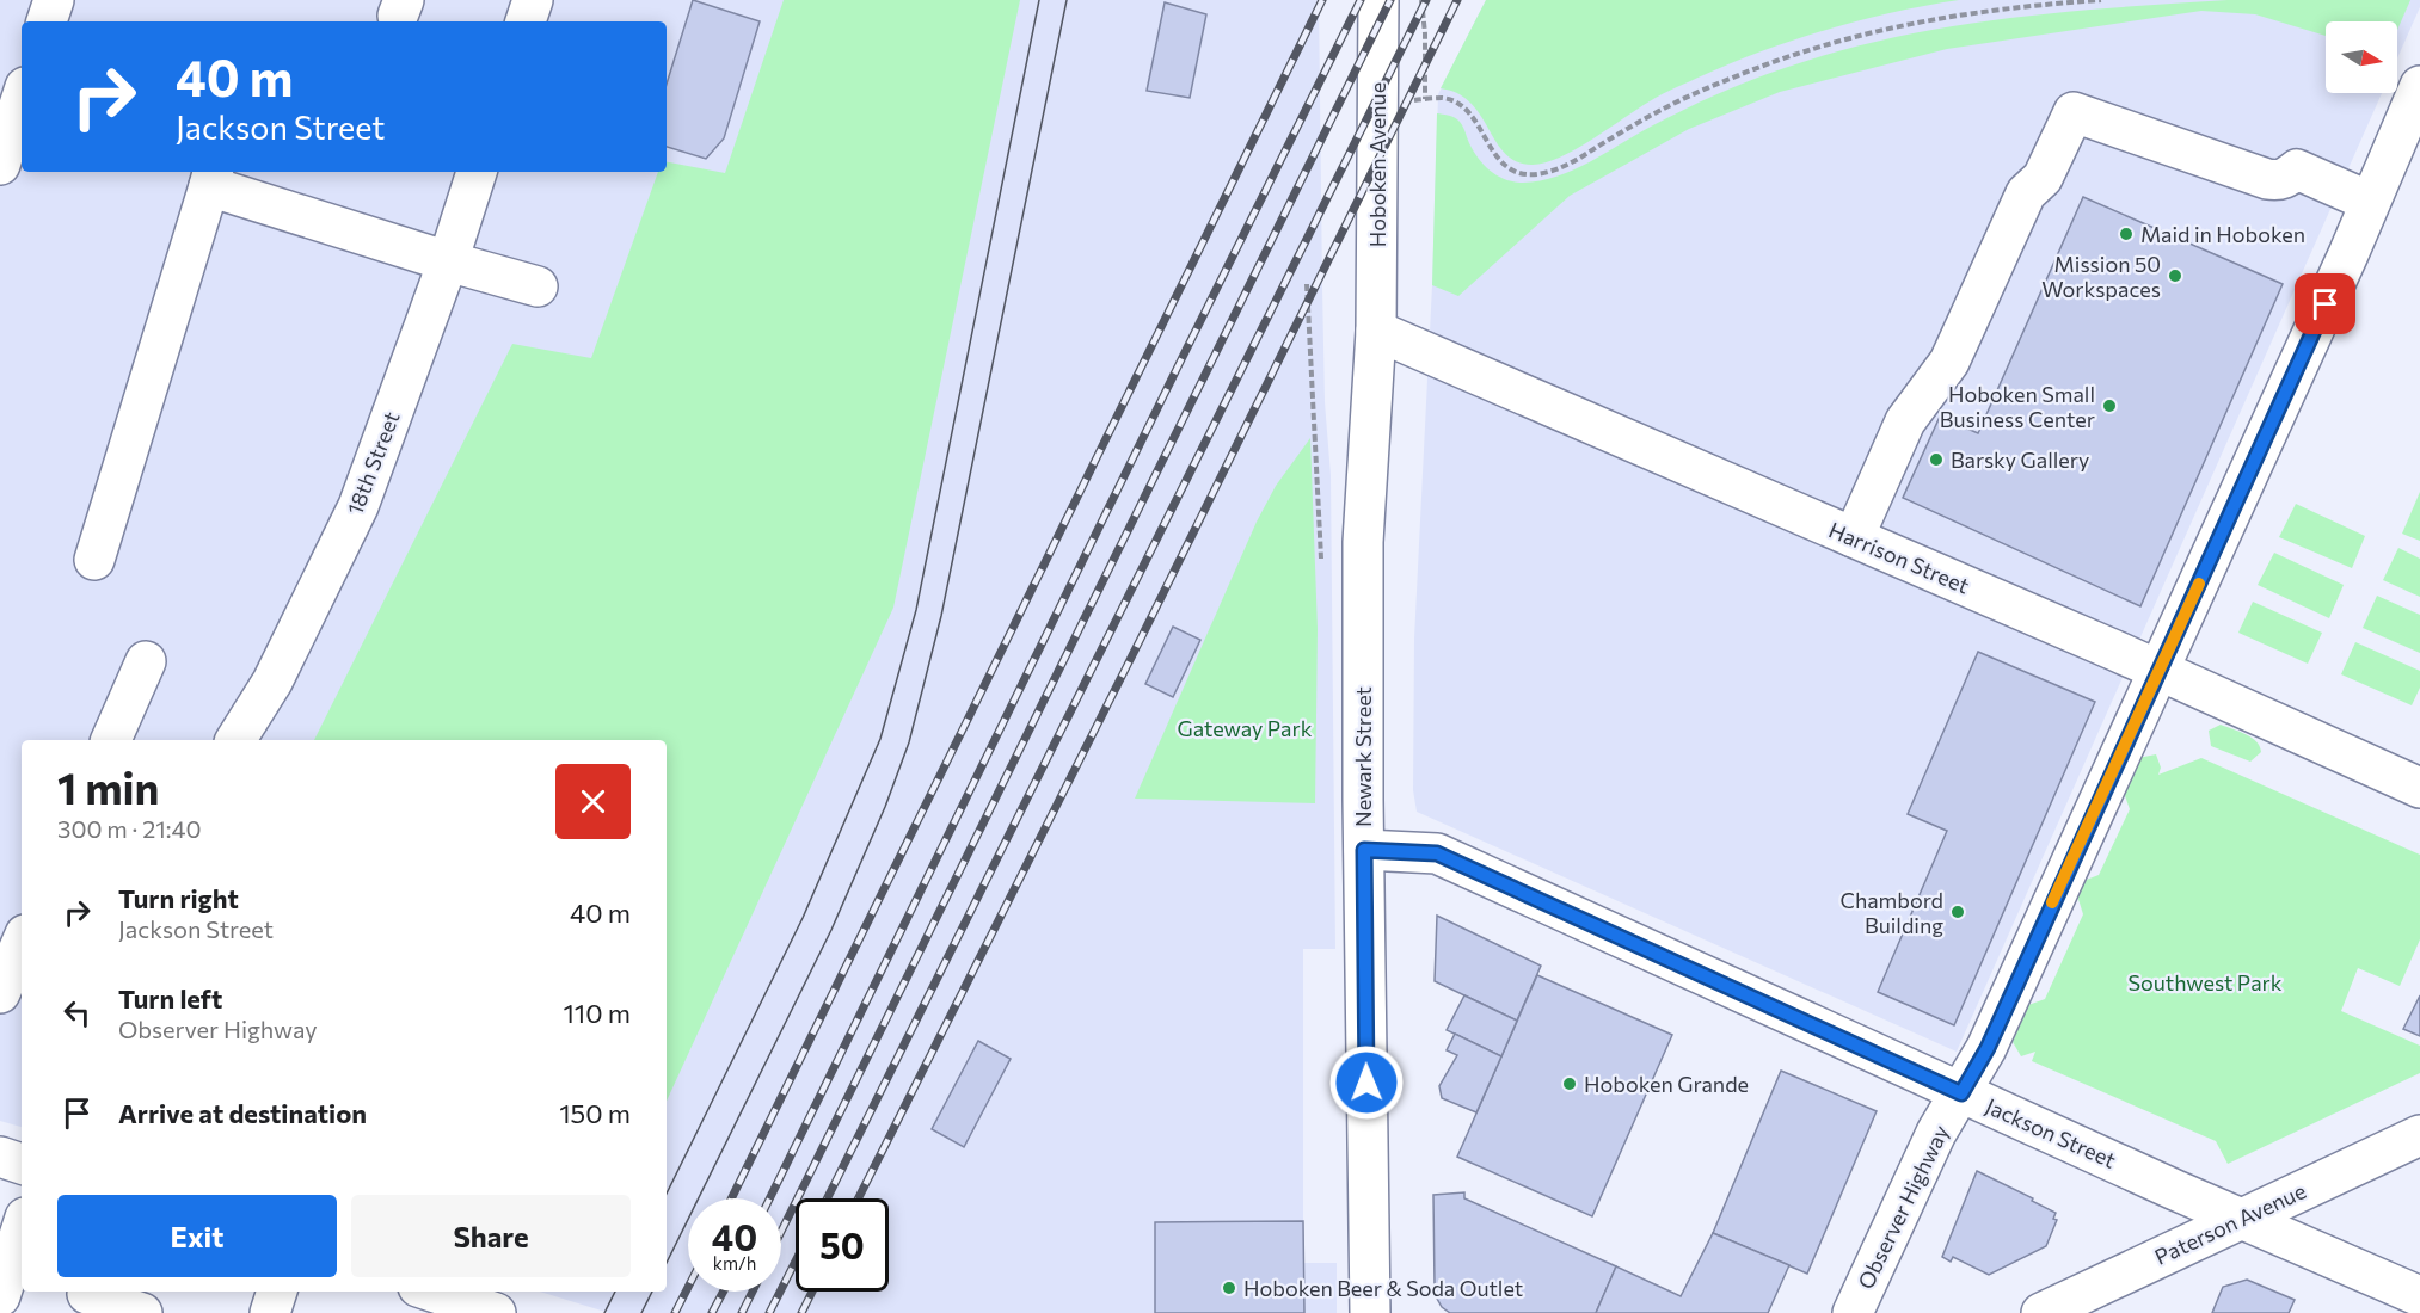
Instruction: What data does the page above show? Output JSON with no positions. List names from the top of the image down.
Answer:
{
  "streets": {
    "street": [
      "Hoboken Avenue",
      "18th Street",
      "Harrison Street",
      "Newark Street",
      "Jackson Street",
      "Observer Highway",
      "Paterson Avenue"
    ]
  },
  "crossings": [
    ["Hoboken Avenue", "Harrison Street"],
    ["Hoboken Avenue", "Newark Street"],
    ["Harrison Street", "Newark Street"],
    ["Harrison Street", "Observer Highway"],
    ["Newark Street", "Jackson Street"],
    ["Jackson Street", "Observer Highway"],
    ["Jackson Street", "Paterson Avenue"]
  ],
  "parks": ["Gateway Park", "Southwest Park"],
  "places": [
    "Maid in Hoboken",
    "Mission 50 Workspaces",
    "Hoboken Small Business Center",
    "Barsky Gallery",
    "Chambord Building",
    "Hoboken Grande",
    "Hoboken Beer & Soda Outlet"
  ],
  "north": "right",
  "page": {
    "turn": ["40 m", "Jackson Street"],
    "heading": ["1 min", "300 m · 21:40"],
    "list": [
      {
        "name": "Turn right",
        "note": "Jackson Street",
        "value": "40 m"
      },
      {
        "name": "Turn left",
        "note": "Observer Highway",
        "value": "110 m"
      },
      {
        "name": "Arrive at destination",
        "value": "150 m"
      }
    ],
    "buttons": ["Exit", "Share"],
    "speed": "40 km/h",
    "limit": "50"
  }
}
